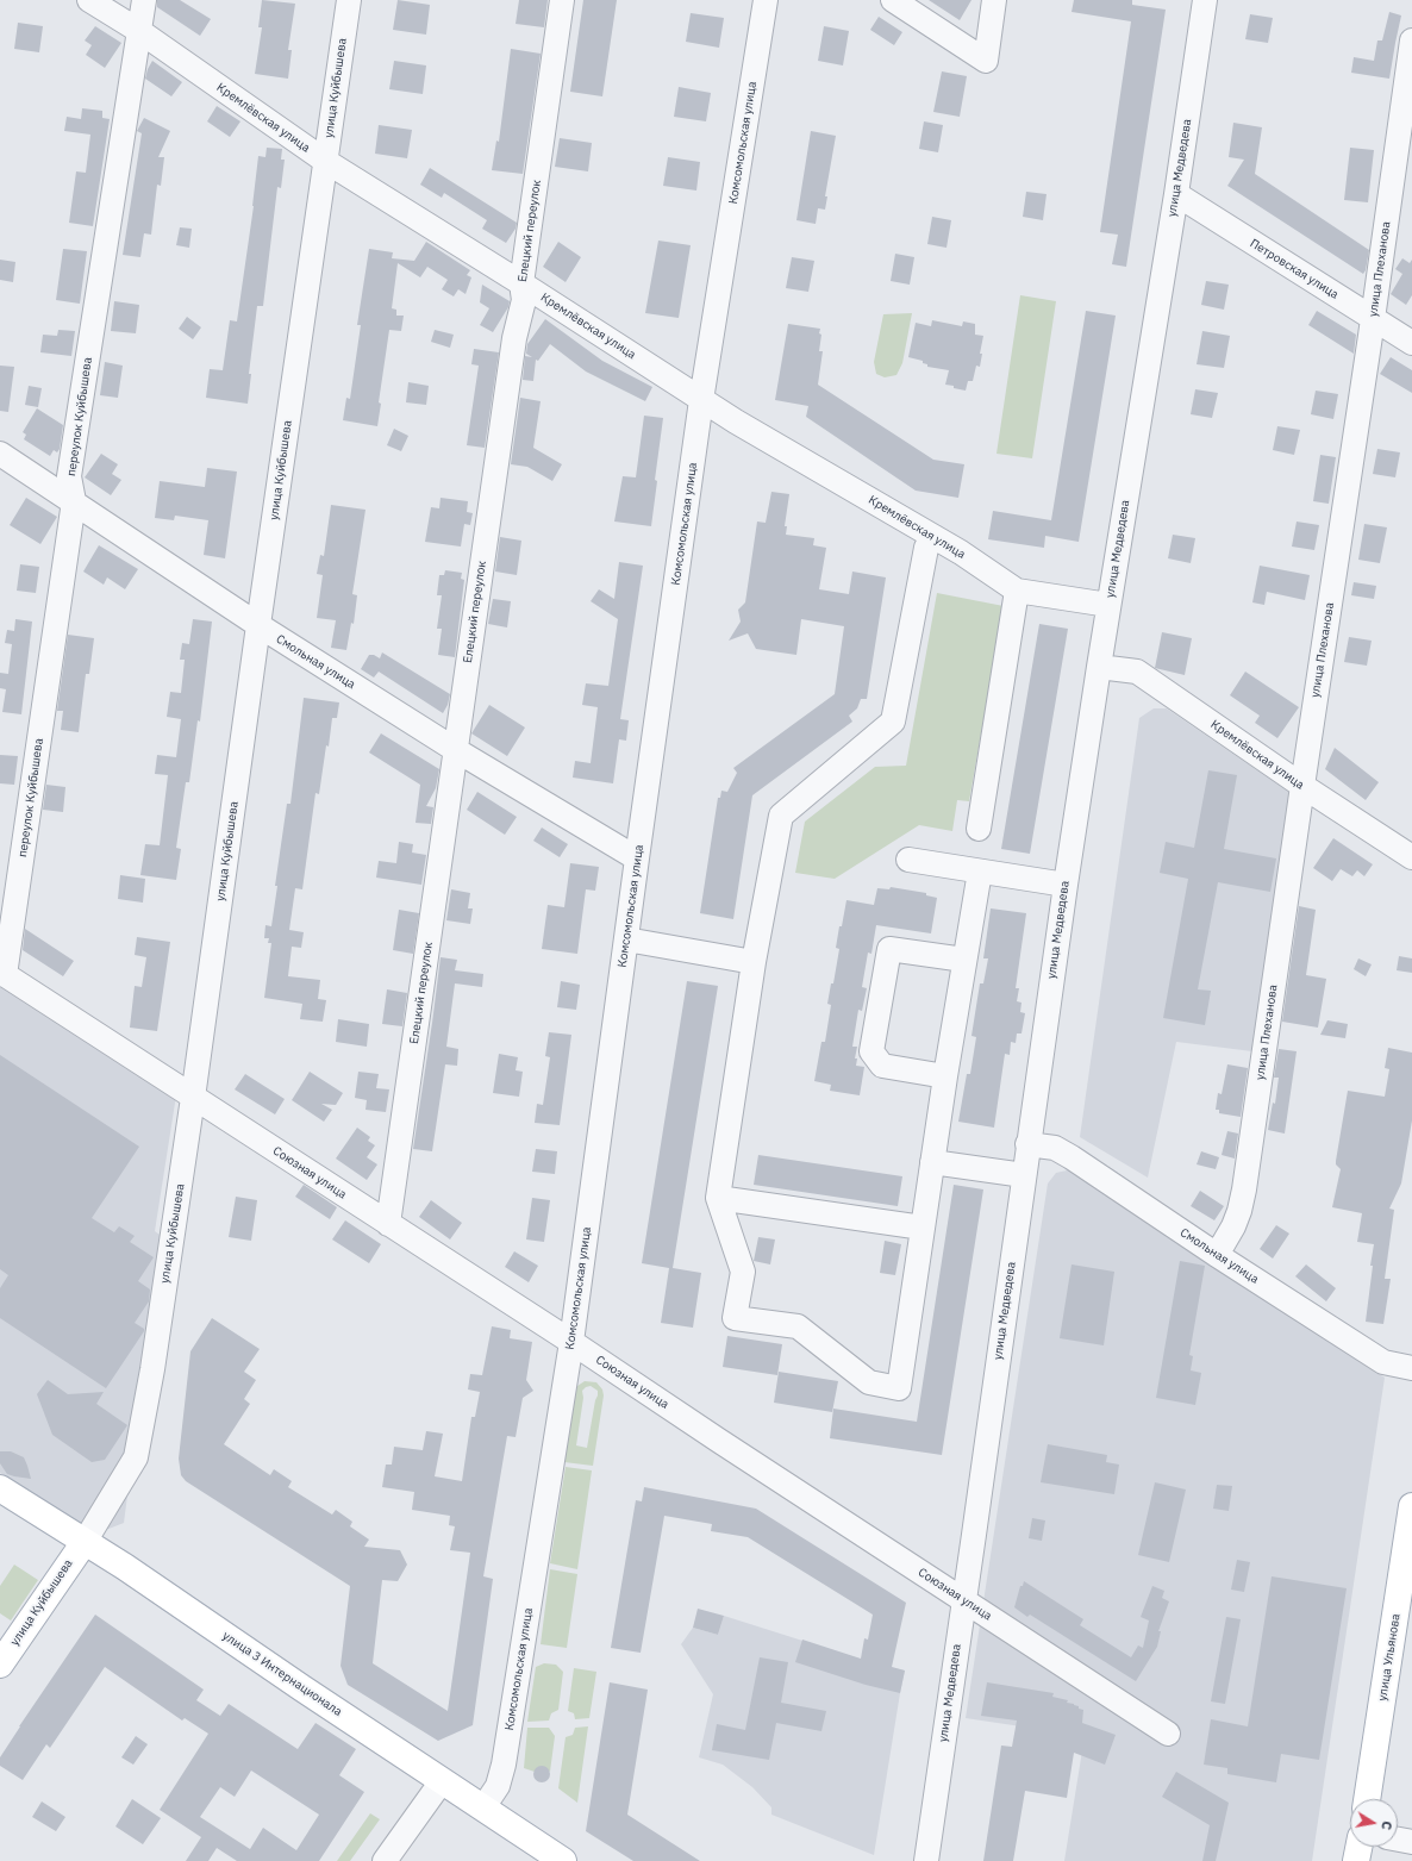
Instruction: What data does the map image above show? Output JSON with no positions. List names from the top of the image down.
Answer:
{
  "streets": {
    "main road": ["улица Куйбышева", "улица Ульянова", "улица 3 Интернационала"],
    "street": [
      "Кремлёвская улица",
      "Комсомольская улица",
      "улица Медведева",
      "Елецкий переулок",
      "Петровская улица",
      "улица Плеханова",
      "переулок Куйбышева",
      "Смольная улица",
      "Союзная улица"
    ]
  },
  "crossings": [
    ["улица Куйбышева", "Кремлёвская улица"],
    ["улица Куйбышева", "Смольная улица"],
    ["улица Куйбышева", "Союзная улица"],
    ["улица Куйбышева", "улица 3 Интернационала"],
    ["Кремлёвская улица", "Комсомольская улица"],
    ["Кремлёвская улица", "улица Медведева"],
    ["Кремлёвская улица", "Елецкий переулок"],
    ["Кремлёвская улица", "улица Плеханова"],
    ["Кремлёвская улица", "переулок Куйбышева"],
    ["Комсомольская улица", "Смольная улица"],
    ["Комсомольская улица", "Союзная улица"],
    ["Комсомольская улица", "улица 3 Интернационала"],
    ["улица Медведева", "Петровская улица"],
    ["улица Медведева", "Смольная улица"],
    ["улица Медведева", "Союзная улица"],
    ["Елецкий переулок", "Смольная улица"],
    ["Елецкий переулок", "Союзная улица"],
    ["Петровская улица", "улица Плеханова"],
    ["улица Плеханова", "Смольная улица"],
    ["переулок Куйбышева", "Смольная улица"],
    ["переулок Куйбышева", "Союзная улица"]
  ],
  "north": "right"
}
